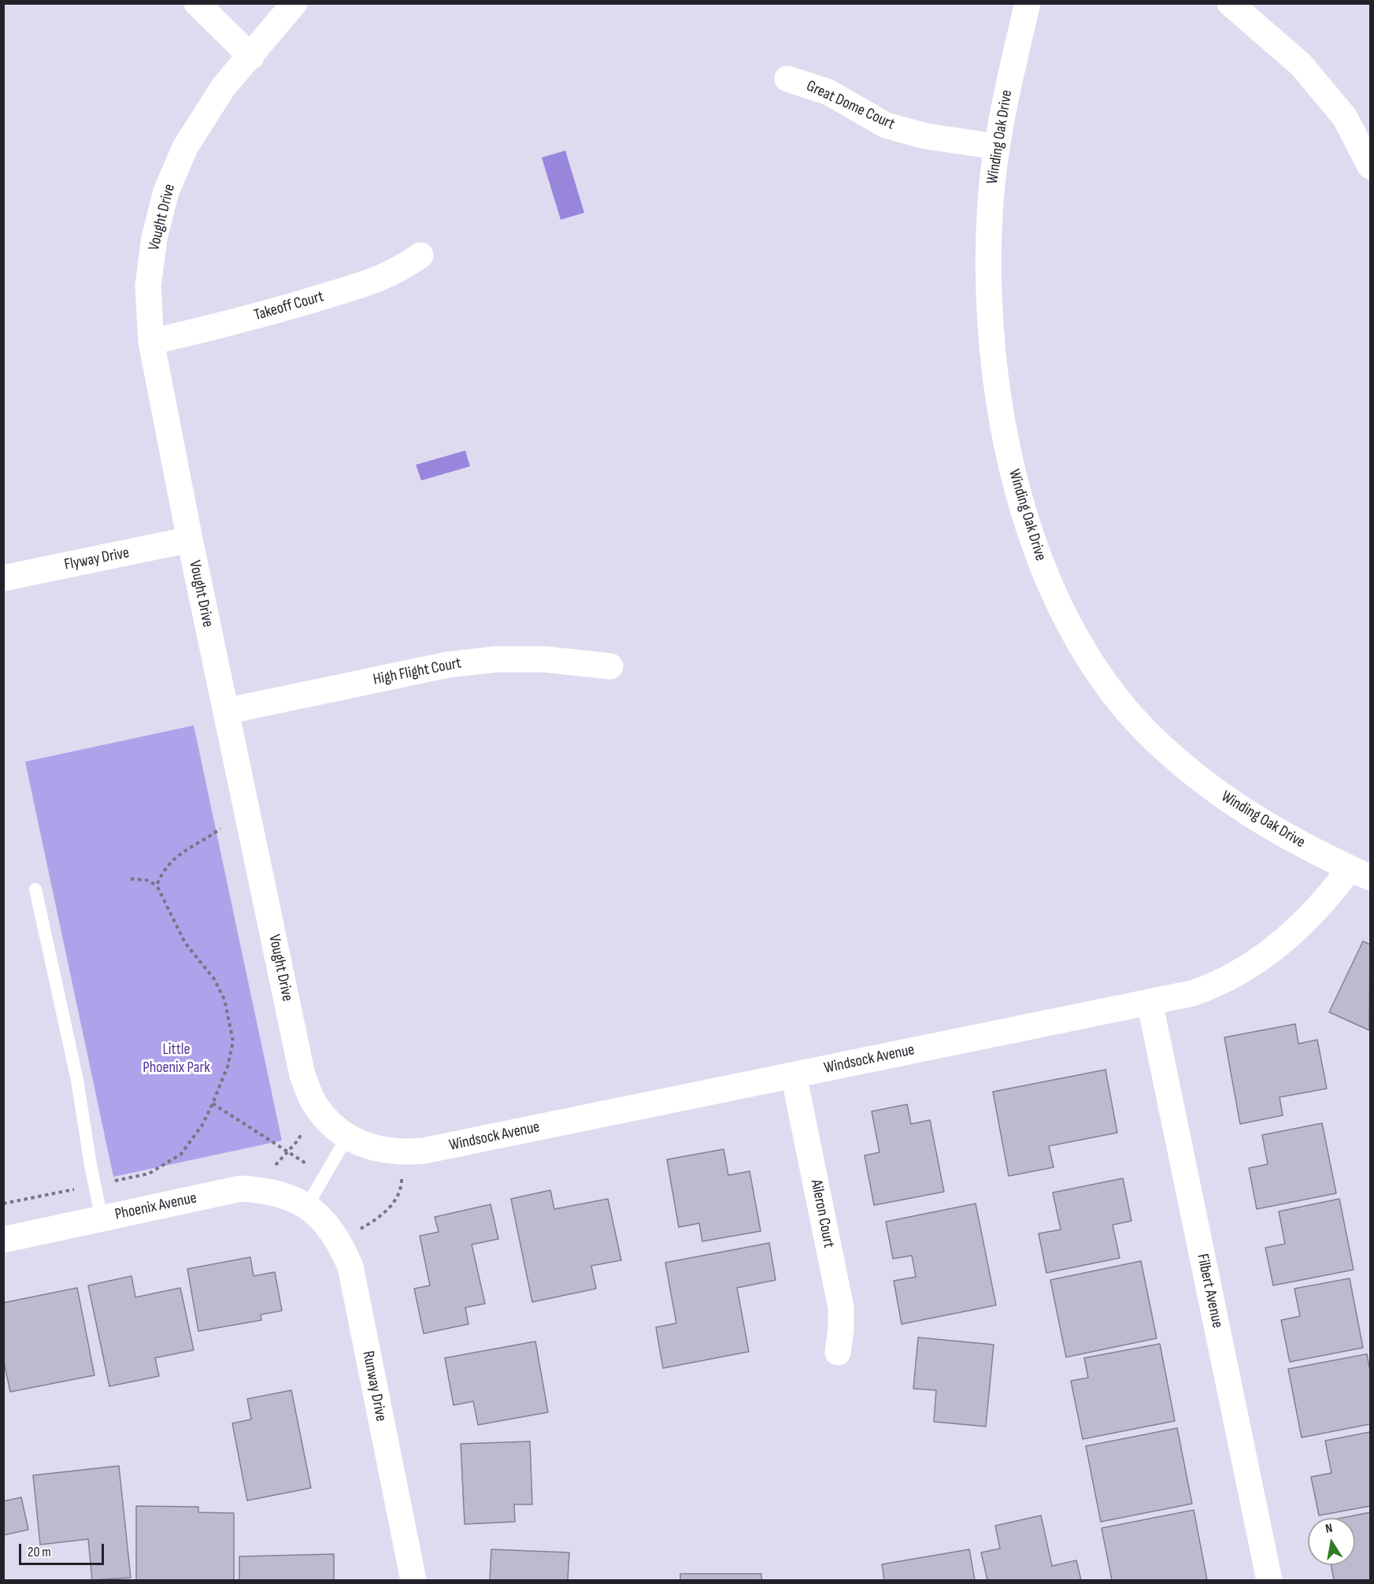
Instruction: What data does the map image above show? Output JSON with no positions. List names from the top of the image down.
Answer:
{
  "streets": {
    "street": [
      "Great Dome Court",
      "Winding Oak Drive",
      "Vought Drive",
      "Takeoff Court",
      "Flyway Drive",
      "High Flight Court",
      "Windsock Avenue",
      "Phoenix Avenue",
      "Aileron Court",
      "Filbert Avenue",
      "Runway Drive"
    ]
  },
  "crossings": [
    ["Great Dome Court", "Winding Oak Drive"],
    ["Winding Oak Drive", "Windsock Avenue"],
    ["Vought Drive", "Takeoff Court"],
    ["Vought Drive", "Flyway Drive"],
    ["Vought Drive", "High Flight Court"],
    ["Vought Drive", "Windsock Avenue"],
    ["Windsock Avenue", "Aileron Court"],
    ["Windsock Avenue", "Filbert Avenue"],
    ["Phoenix Avenue", "Runway Drive"]
  ],
  "parks": ["Little Phoenix Park"],
  "scale_bar": "20 m",
  "north": "top"
}
